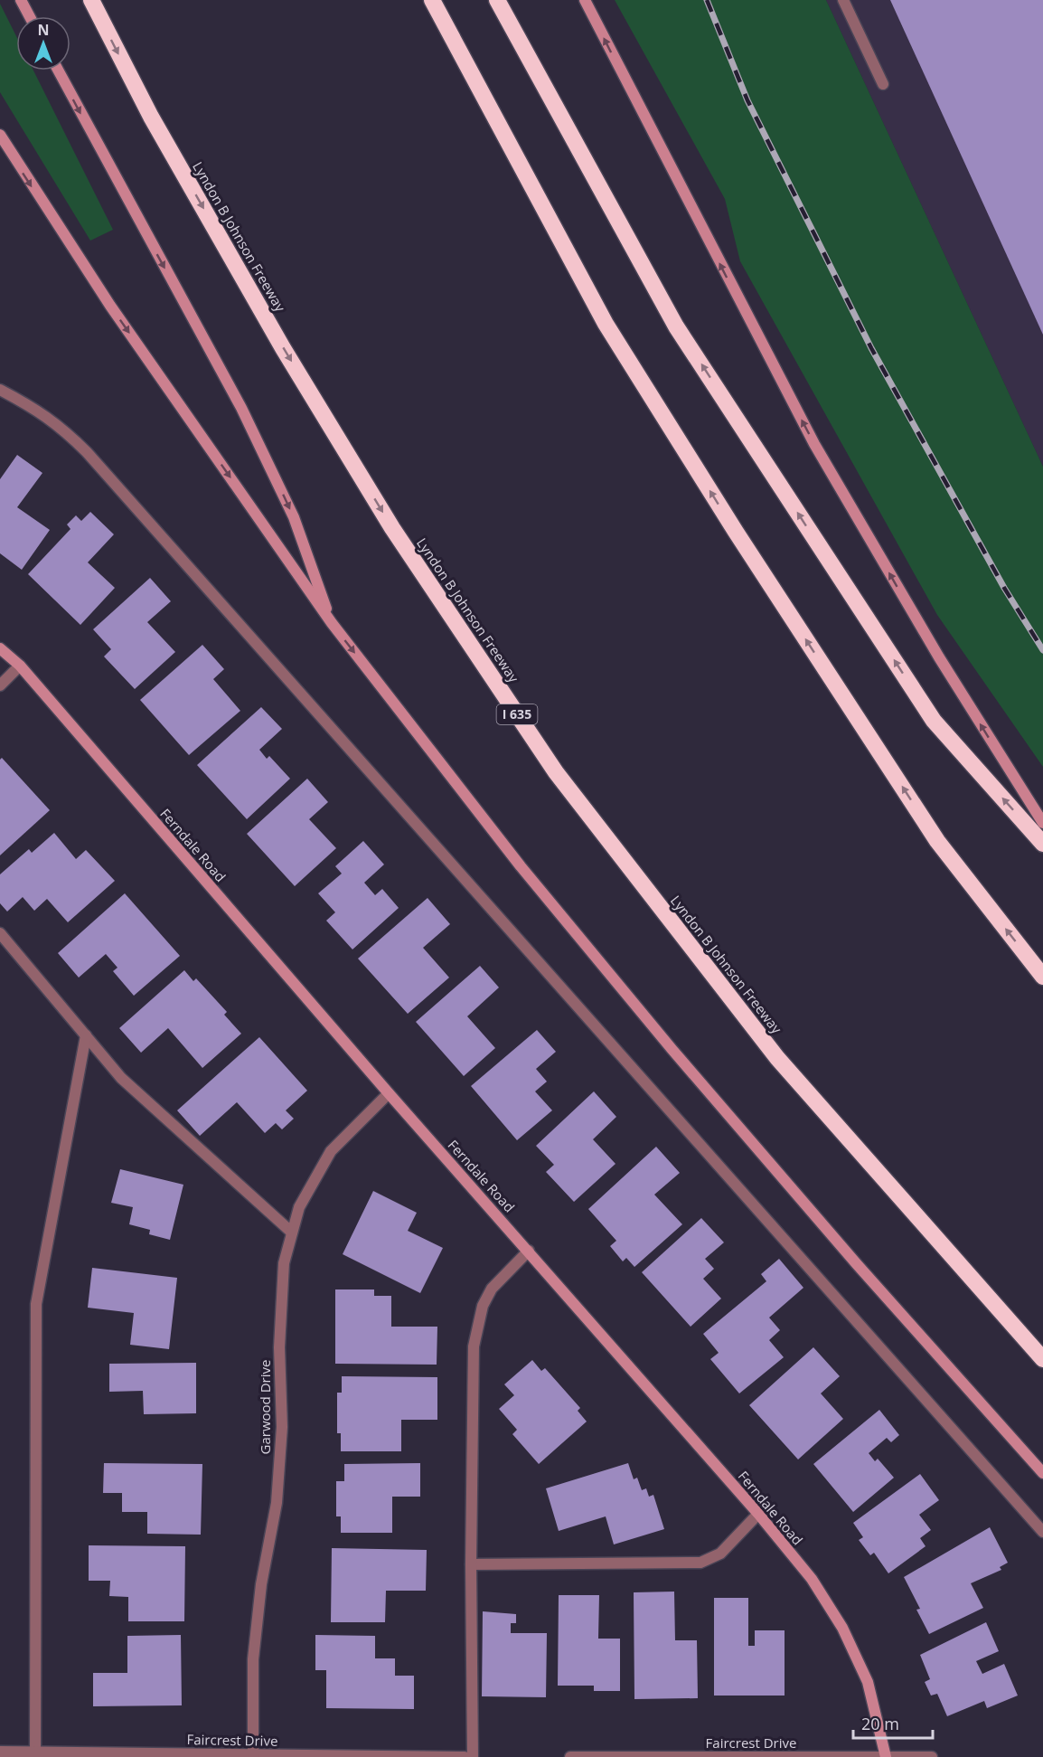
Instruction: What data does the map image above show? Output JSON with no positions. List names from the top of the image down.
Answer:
{
  "streets": {
    "highway": ["Lyndon B Johnson Freeway", "I 635"],
    "main road": ["Ferndale Road"],
    "street": ["Garwood Drive", "Faircrest Drive"]
  },
  "crossings": [
    ["Ferndale Road", "Garwood Drive"],
    ["Ferndale Road", "Faircrest Drive"],
    ["Garwood Drive", "Faircrest Drive"]
  ],
  "one_way": ["Lyndon B Johnson Freeway"],
  "scale_bar": "20 m",
  "north": "top"
}
